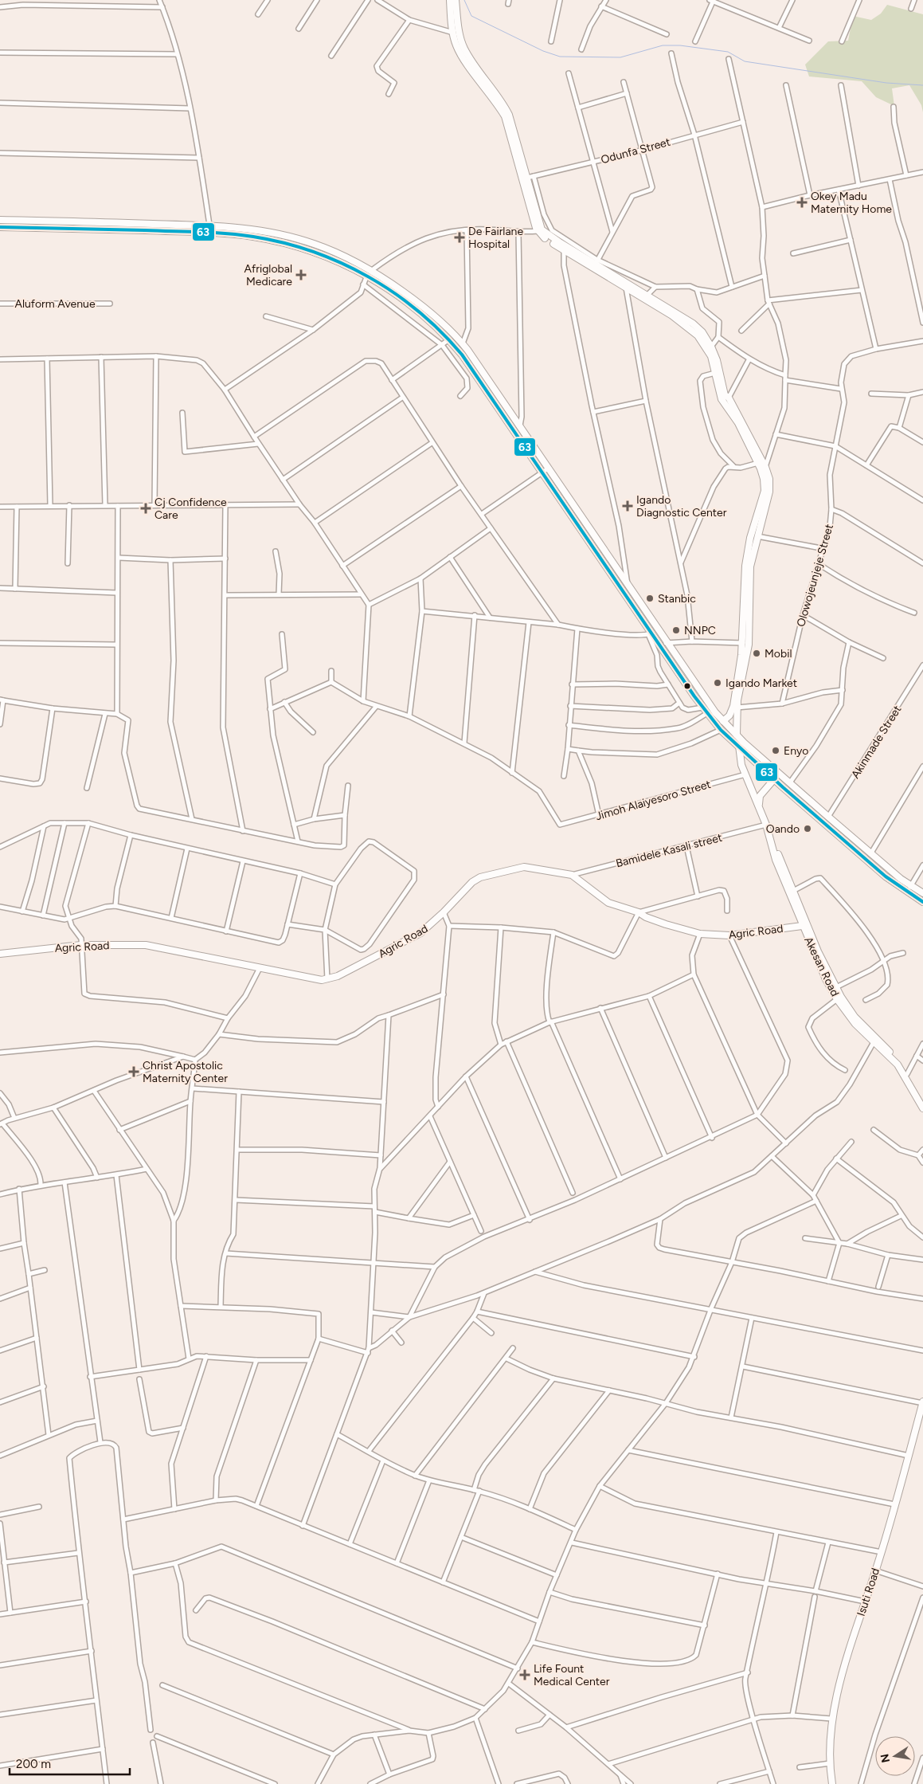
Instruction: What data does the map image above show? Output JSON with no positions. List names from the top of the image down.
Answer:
{
  "streets": {
    "main road": ["Agric Road", "Akesan Road", "Isuti Road"],
    "street": [
      "Odunfa Street",
      "Aluform Avenue",
      "Olowojeunjeje Street",
      "Akinmade Street",
      "Jimoh Alaiyesoro Street",
      "Bamidele Kasali street"
    ]
  },
  "crossings": [
    ["Jimoh Alaiyesoro Street", "Akesan Road"],
    ["Bamidele Kasali street", "Agric Road"],
    ["Bamidele Kasali street", "Akesan Road"],
    ["Agric Road", "Akesan Road"]
  ],
  "places": {
    "health": [
      "Okey Madu Maternity Home",
      "De Fairlane Hospital",
      "Afriglobal Medicare",
      "Igando Diagnostic Center",
      "Cj Confidence Care",
      "Christ Apostolic Maternity Center",
      "Life Fount Medical Center"
    ],
    "other": [
      "Stanbic",
      "NNPC",
      "Mobil",
      "Igando Market",
      "Enyo",
      "Oando"
    ]
  },
  "lines": ["transit line 63"],
  "scale_bar": "200 m",
  "north": "left"
}
